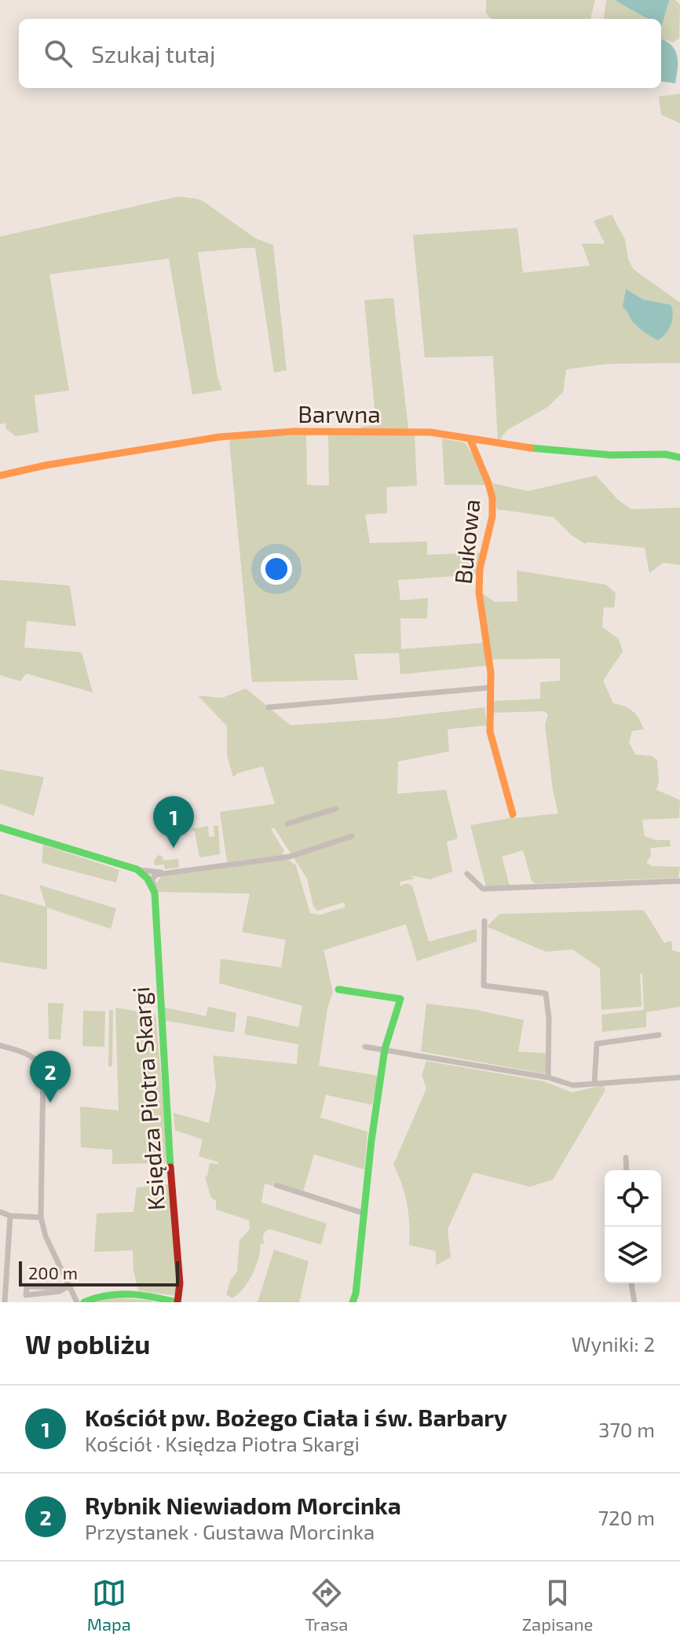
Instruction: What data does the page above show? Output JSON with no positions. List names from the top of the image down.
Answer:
{
  "streets": {
    "street": ["Barwna", "Bukowa", "Księdza Piotra Skargi"]
  },
  "crossings": [
    ["Barwna", "Bukowa"]
  ],
  "scale_bar": "200 m",
  "page": {
    "search": "Szukaj tutaj",
    "pins": ["1", "2"],
    "scale": "200 m",
    "heading": ["W pobliżu", "Wyniki: 2"],
    "list": [
      {
        "mark": "1",
        "name": "Kościół pw. Bożego Ciała i św. Barbary",
        "note": "Kościół · Księdza Piotra Skargi",
        "value": "370 m"
      },
      {
        "mark": "2",
        "name": "Rybnik Niewiadom Morcinka",
        "note": "Przystanek · Gustawa Morcinka",
        "value": "720 m"
      }
    ],
    "nav": ["Mapa", "Trasa", "Zapisane"]
  }
}
